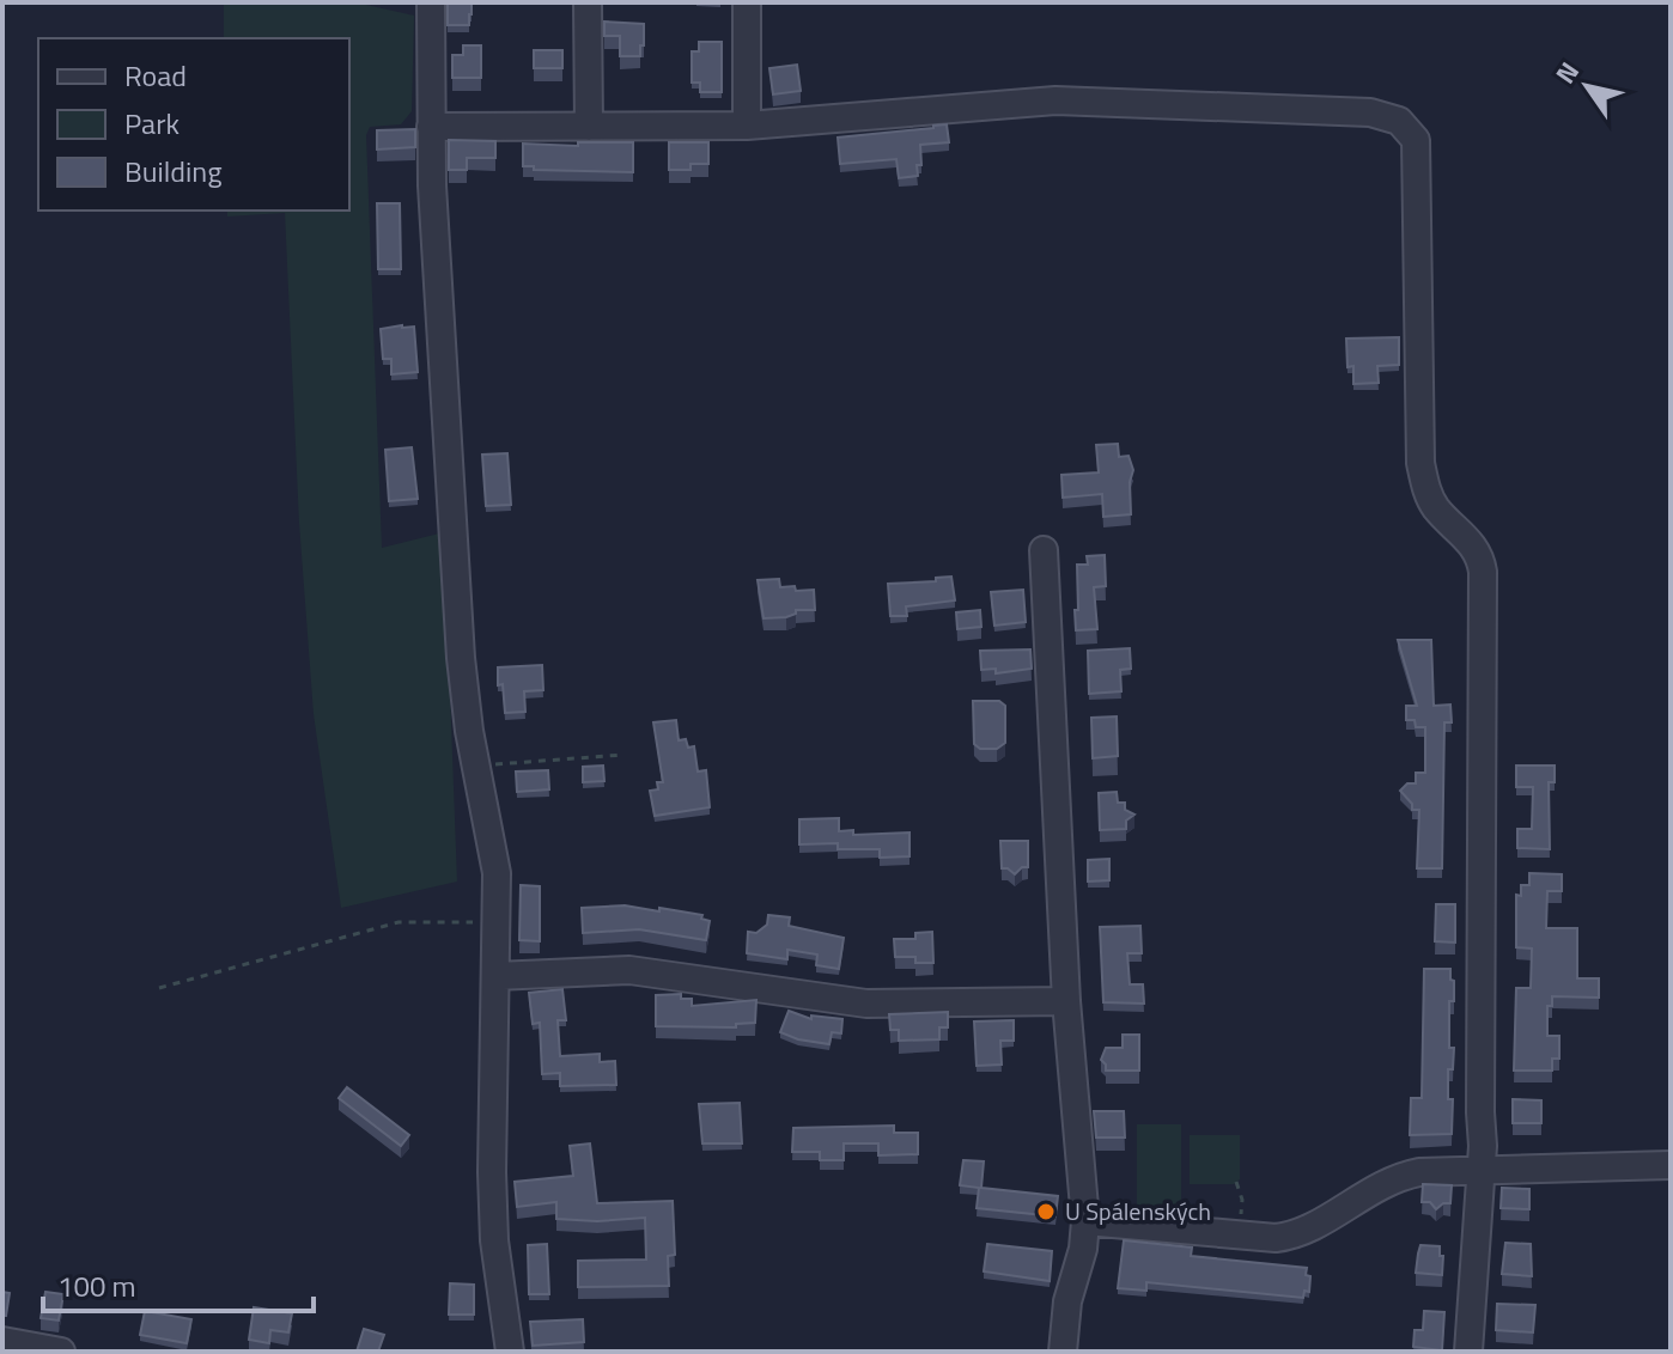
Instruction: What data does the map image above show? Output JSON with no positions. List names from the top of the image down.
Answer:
{
  "places": ["U Spálenských"],
  "legend": ["Road", "Park", "Building"],
  "scale_bar": "100 m",
  "north": "top left"
}
